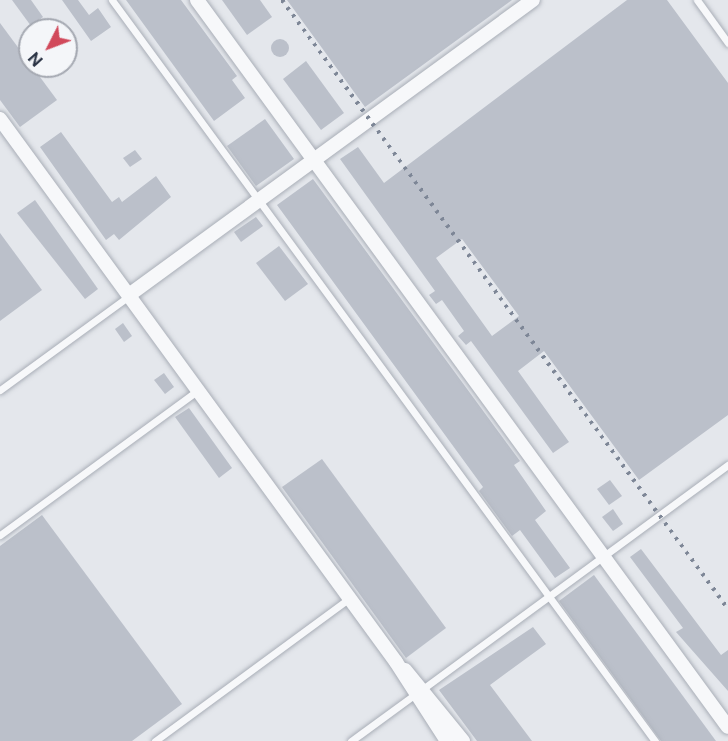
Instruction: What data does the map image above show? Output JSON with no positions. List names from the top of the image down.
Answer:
{
  "north": "bottom left"
}
